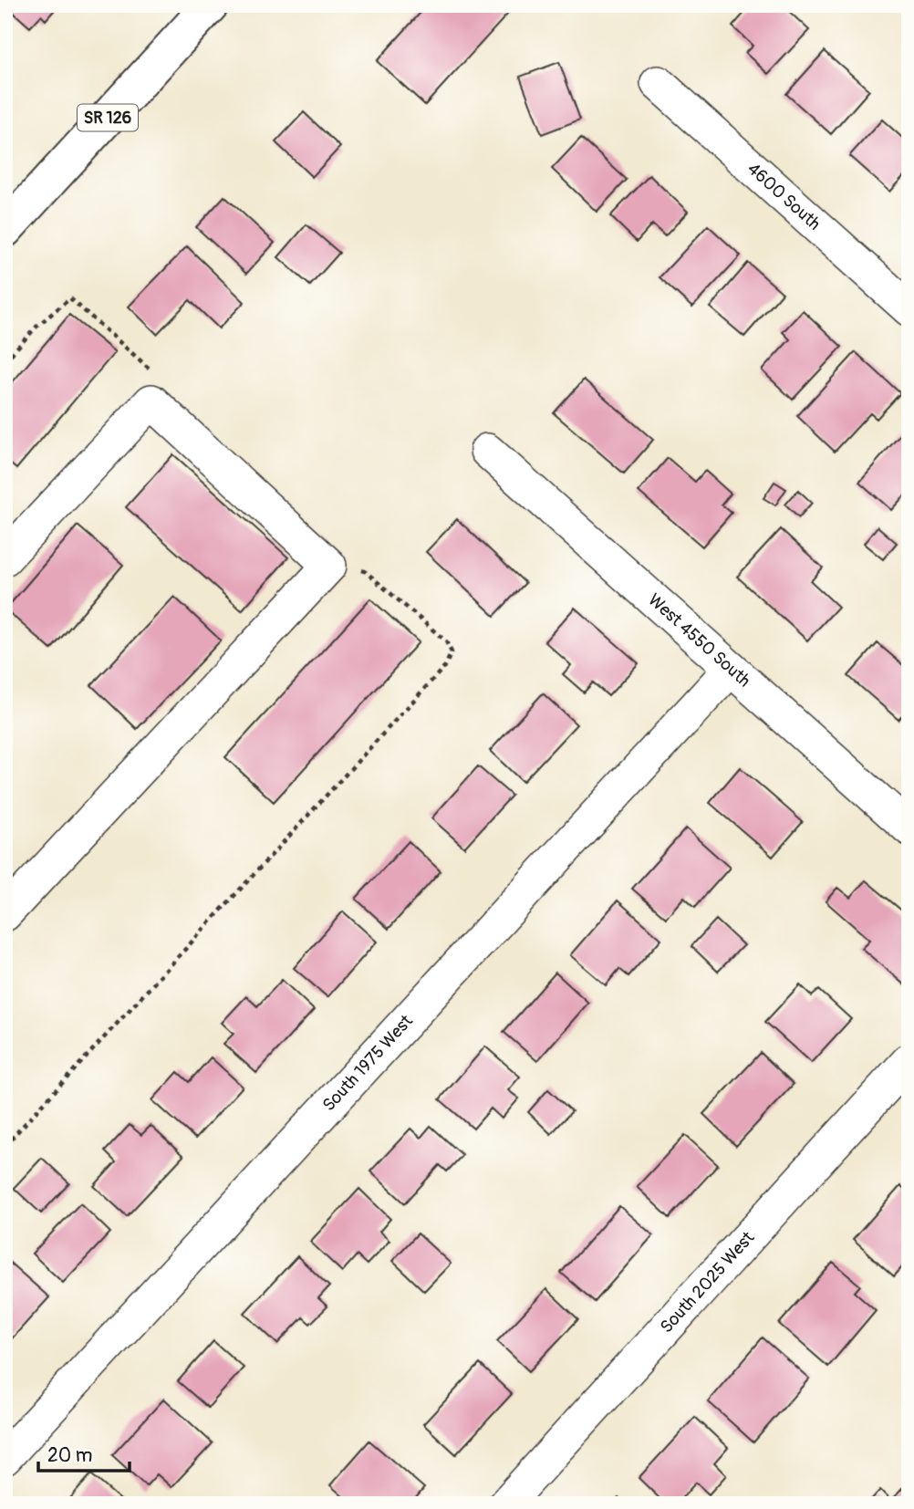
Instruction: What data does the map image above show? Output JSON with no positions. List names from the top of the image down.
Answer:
{
  "streets": {
    "main road": ["SR 126"],
    "street": [
      "4600 South",
      "West 4550 South",
      "South 1975 West",
      "South 2025 West"
    ]
  },
  "crossings": [
    ["West 4550 South", "South 1975 West"]
  ],
  "scale_bar": "20 m"
}
